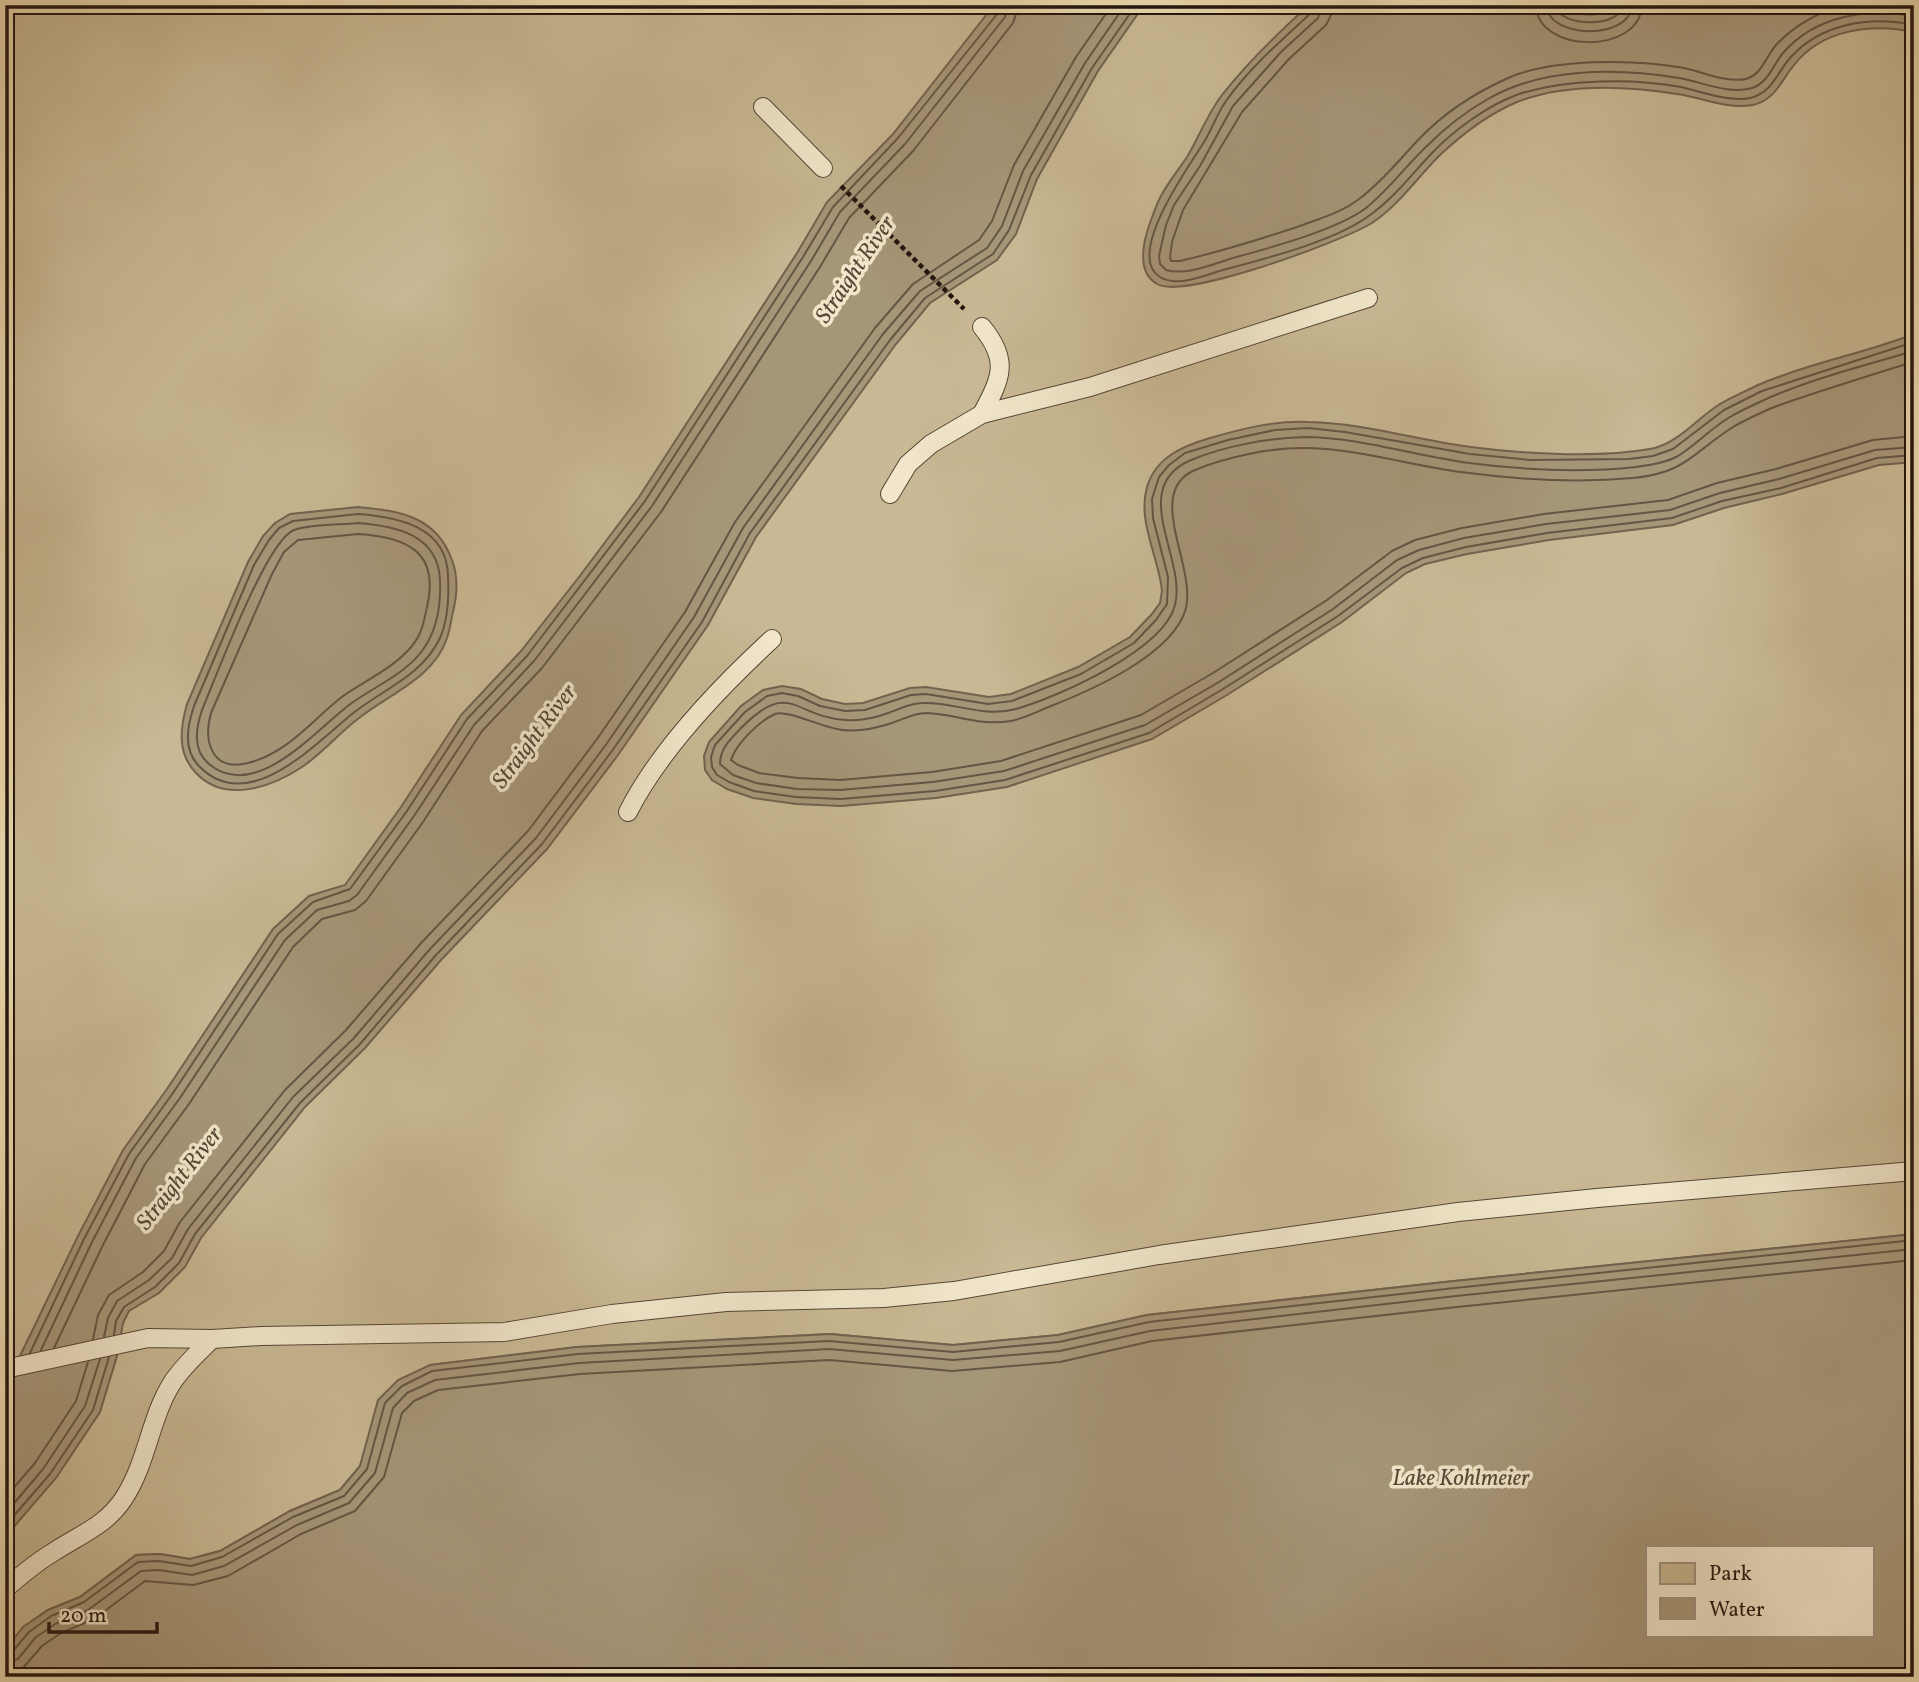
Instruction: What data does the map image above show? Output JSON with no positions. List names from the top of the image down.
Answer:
{
  "water": ["Straight River", "Lake Kohlmeier"],
  "legend": ["Park", "Water"],
  "scale_bar": "20 m"
}
